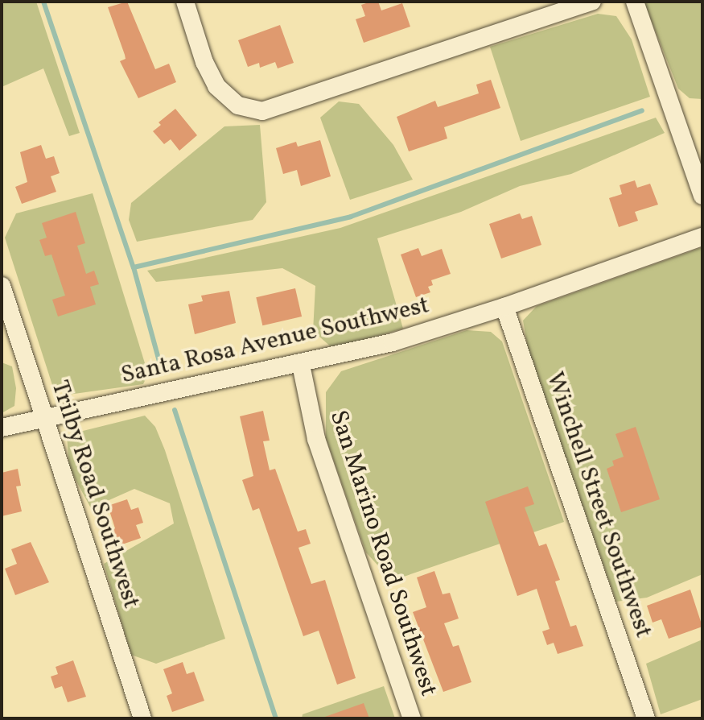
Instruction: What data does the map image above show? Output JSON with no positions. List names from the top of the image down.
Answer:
{
  "streets": {
    "street": [
      "Santa Rosa Avenue Southwest",
      "Trilby Road Southwest",
      "Winchell Street Southwest",
      "San Marino Road Southwest"
    ]
  },
  "crossings": [
    ["Santa Rosa Avenue Southwest", "Trilby Road Southwest"],
    ["Santa Rosa Avenue Southwest", "Winchell Street Southwest"],
    ["Santa Rosa Avenue Southwest", "San Marino Road Southwest"]
  ]
}
